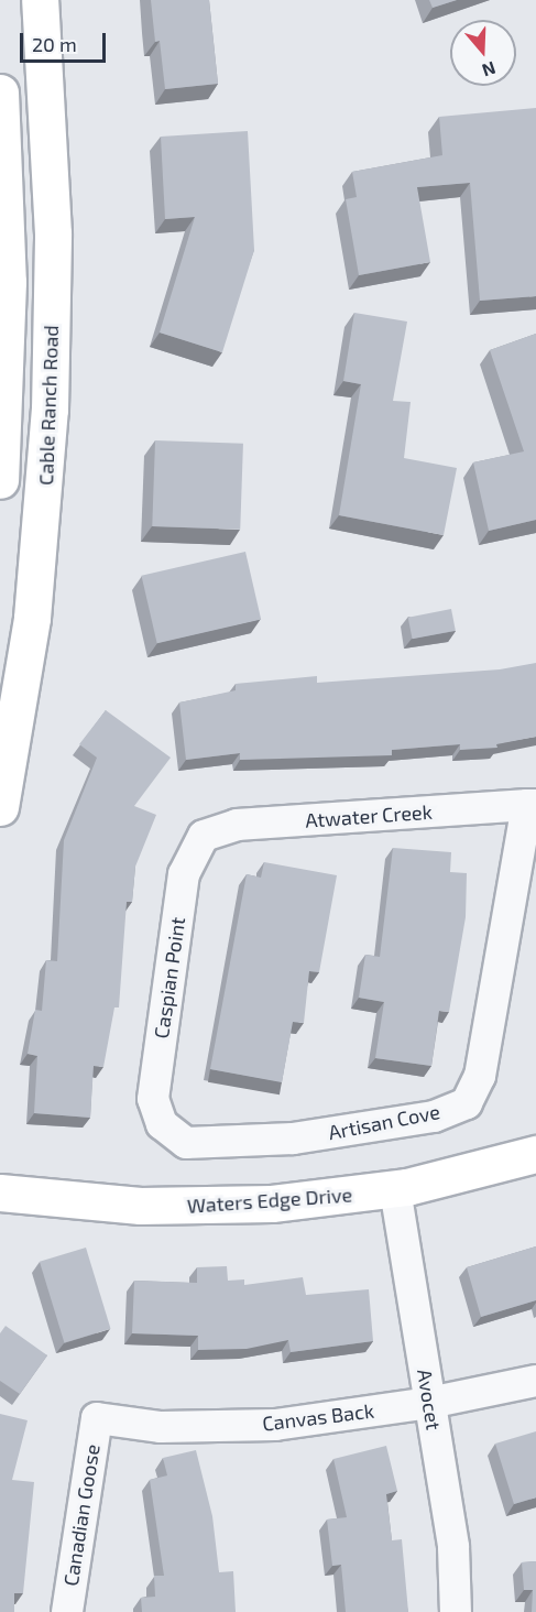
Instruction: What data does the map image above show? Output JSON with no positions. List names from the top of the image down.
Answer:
{
  "streets": {
    "street": [
      "Cable Ranch Road",
      "Atwater Creek",
      "Caspian Point",
      "Artisan Cove",
      "Waters Edge Drive",
      "Avocet",
      "Canvas Back",
      "Canadian Goose"
    ]
  },
  "crossings": [
    ["Atwater Creek", "Caspian Point"],
    ["Atwater Creek", "Artisan Cove"],
    ["Caspian Point", "Artisan Cove"],
    ["Waters Edge Drive", "Avocet"],
    ["Avocet", "Canvas Back"],
    ["Canvas Back", "Canadian Goose"]
  ],
  "scale_bar": "20 m",
  "north": "bottom"
}
